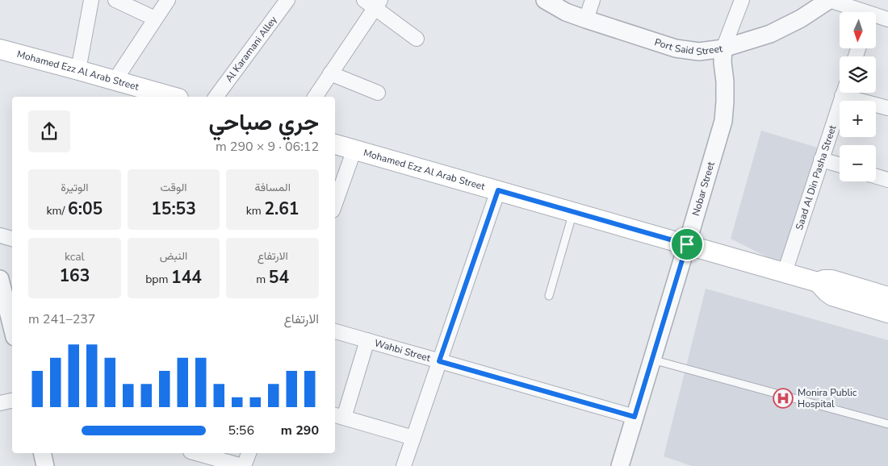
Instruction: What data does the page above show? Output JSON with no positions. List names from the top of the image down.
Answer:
{
  "streets": {
    "main road": ["Mohamed Ezz Al Arab Street"],
    "street": [
      "Port Said Street",
      "Al Karamani Alley",
      "Saad Al Din Pasha Street",
      "Nobar Street",
      "Wahbi Street"
    ]
  },
  "crossings": [
    ["Port Said Street", "Nobar Street"],
    ["Mohamed Ezz Al Arab Street", "Saad Al Din Pasha Street"],
    ["Mohamed Ezz Al Arab Street", "Nobar Street"],
    ["Nobar Street", "Wahbi Street"]
  ],
  "places": {
    "hospital": ["Monira Public Hospital"]
  },
  "north": "bottom",
  "page": {
    "map_buttons": ["+", "−"],
    "heading": ["جري صباحي", "06:12 · 9 × 290 m"],
    "stats": [
      ["المسافة", "2.61 km"],
      ["الوقت", "15:53"],
      ["الوتيرة", "6:05 /km"],
      ["الارتفاع", "54 m"],
      ["النبض", "144 bpm"],
      ["kcal", "163"]
    ],
    "chart": ["الارتفاع", "237–241 m"],
    "list": [
      {
        "name": "290 m",
        "note": "5:56"
      }
    ]
  }
}
